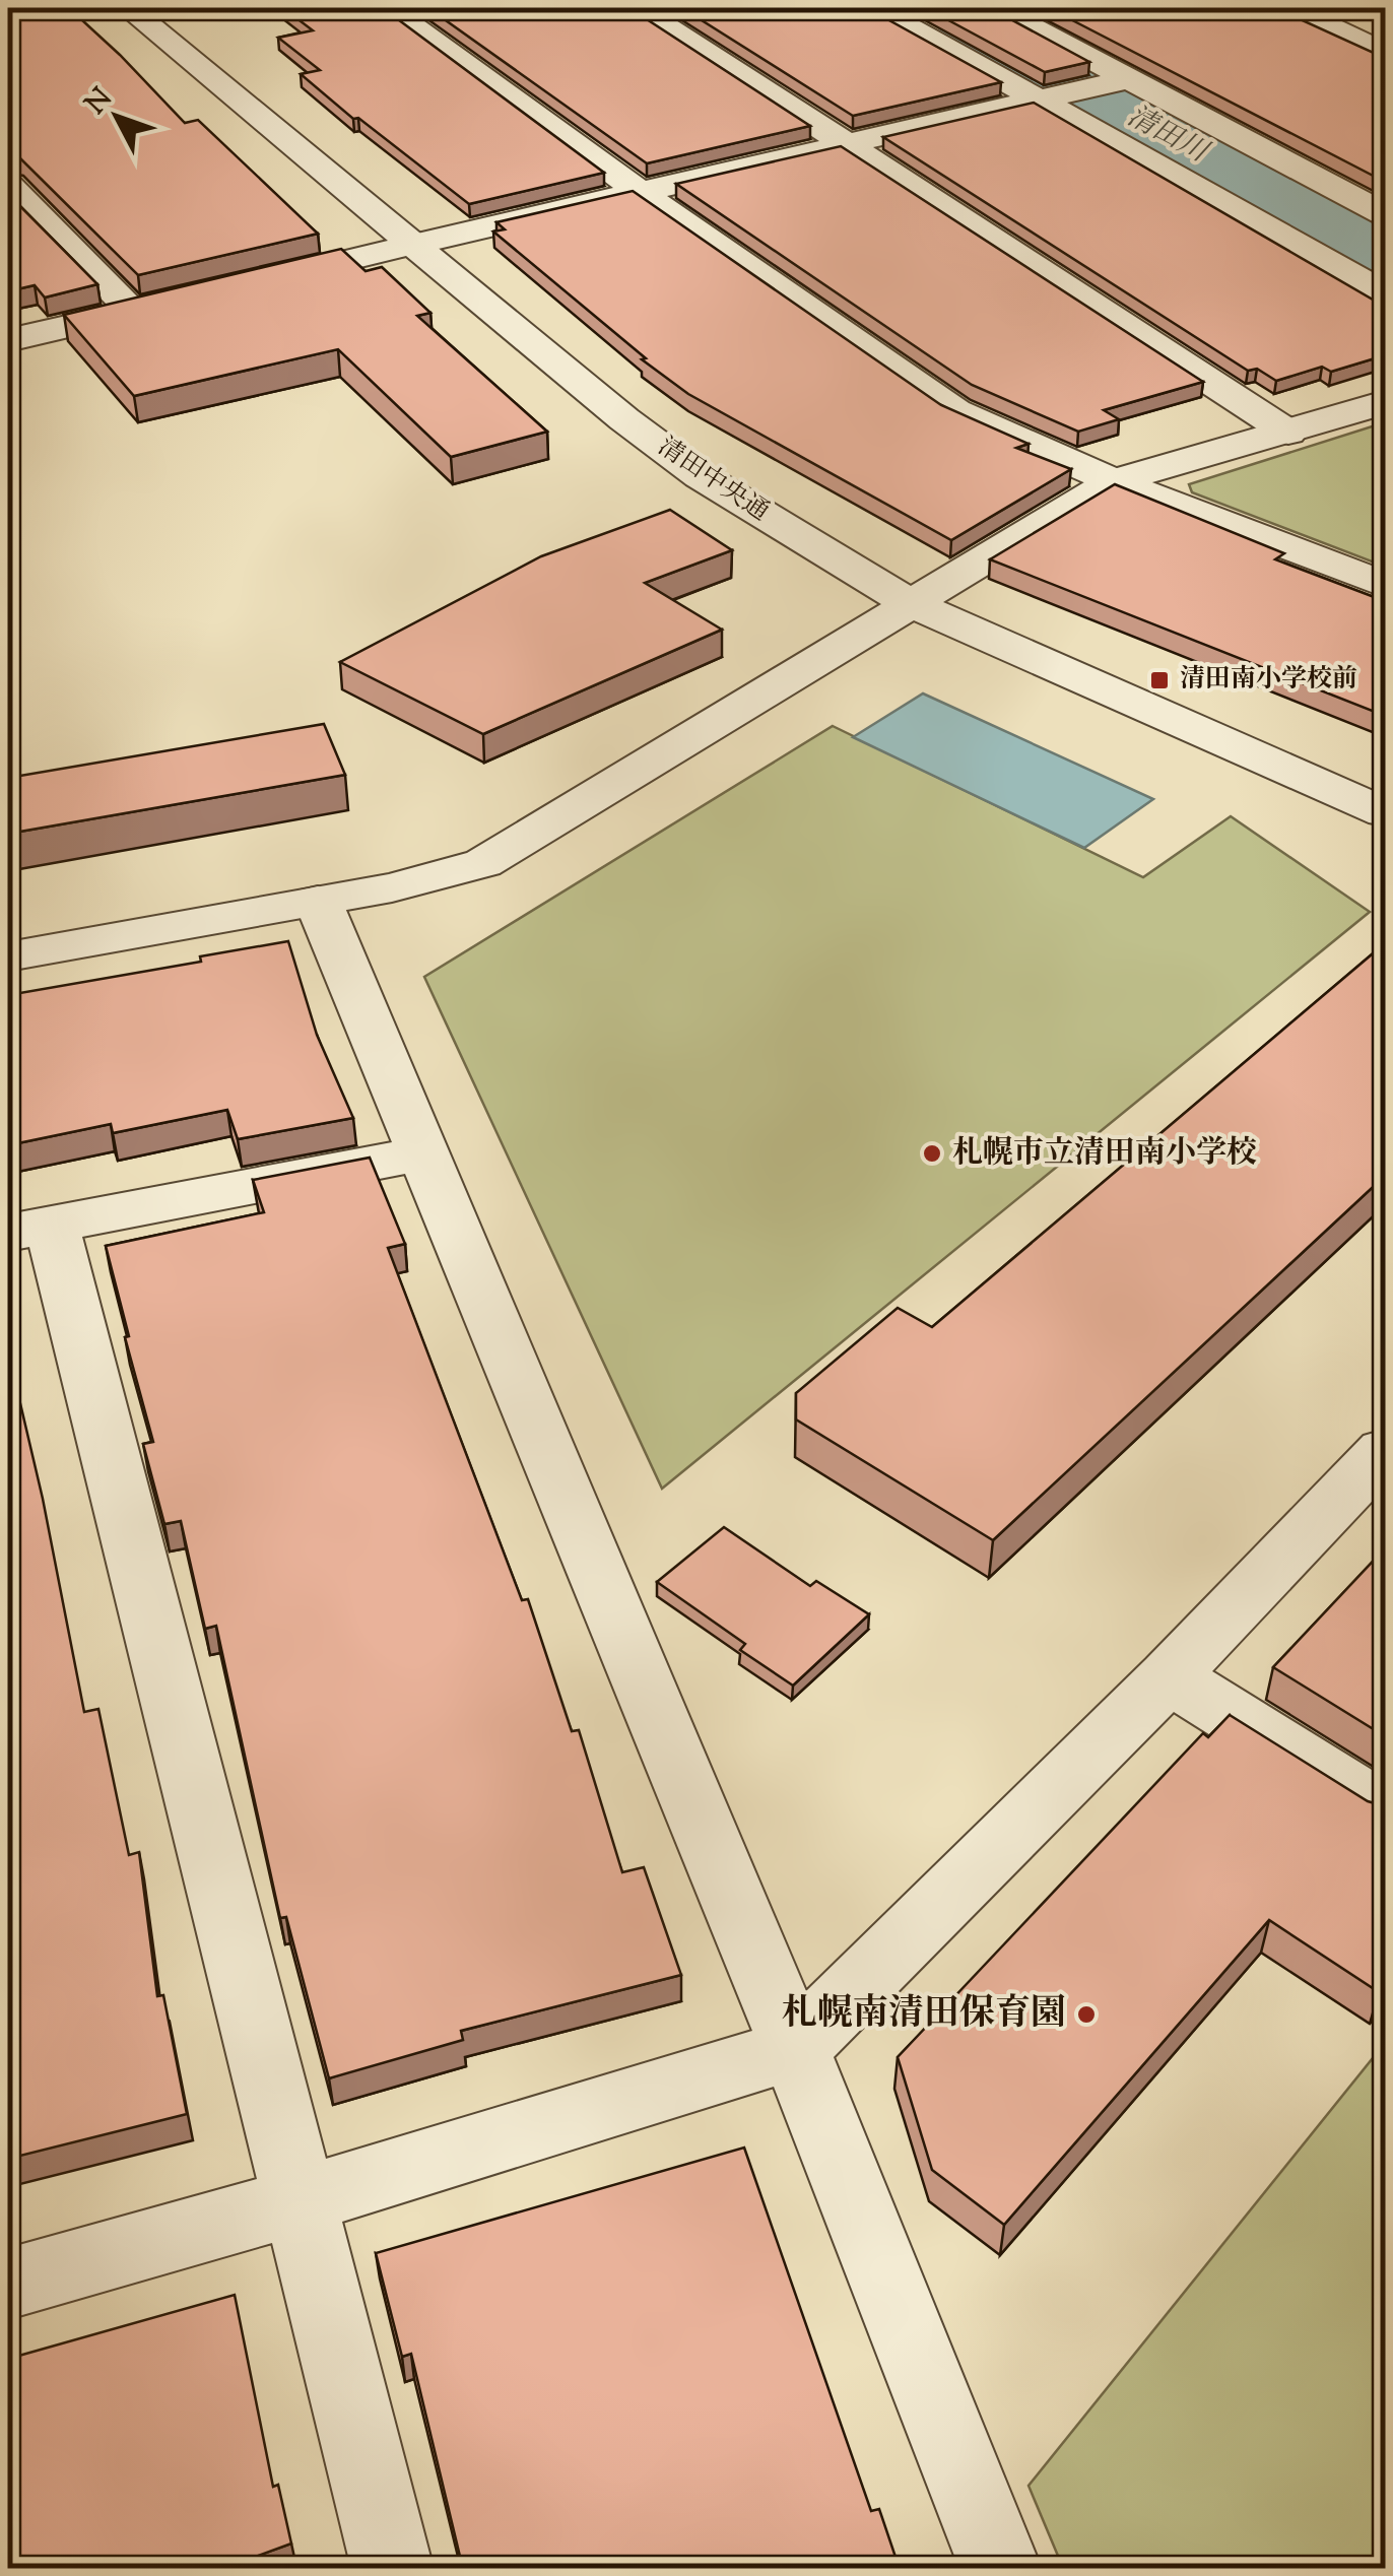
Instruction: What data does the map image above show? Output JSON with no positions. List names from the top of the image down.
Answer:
{
  "streets": {
    "street": ["清田中央通"]
  },
  "water": ["清田川"],
  "places": {
    "transit": ["清田南小学校前"],
    "other": ["札幌市立清田南小学校", "札幌南清田保育園"]
  },
  "north": "top left"
}
